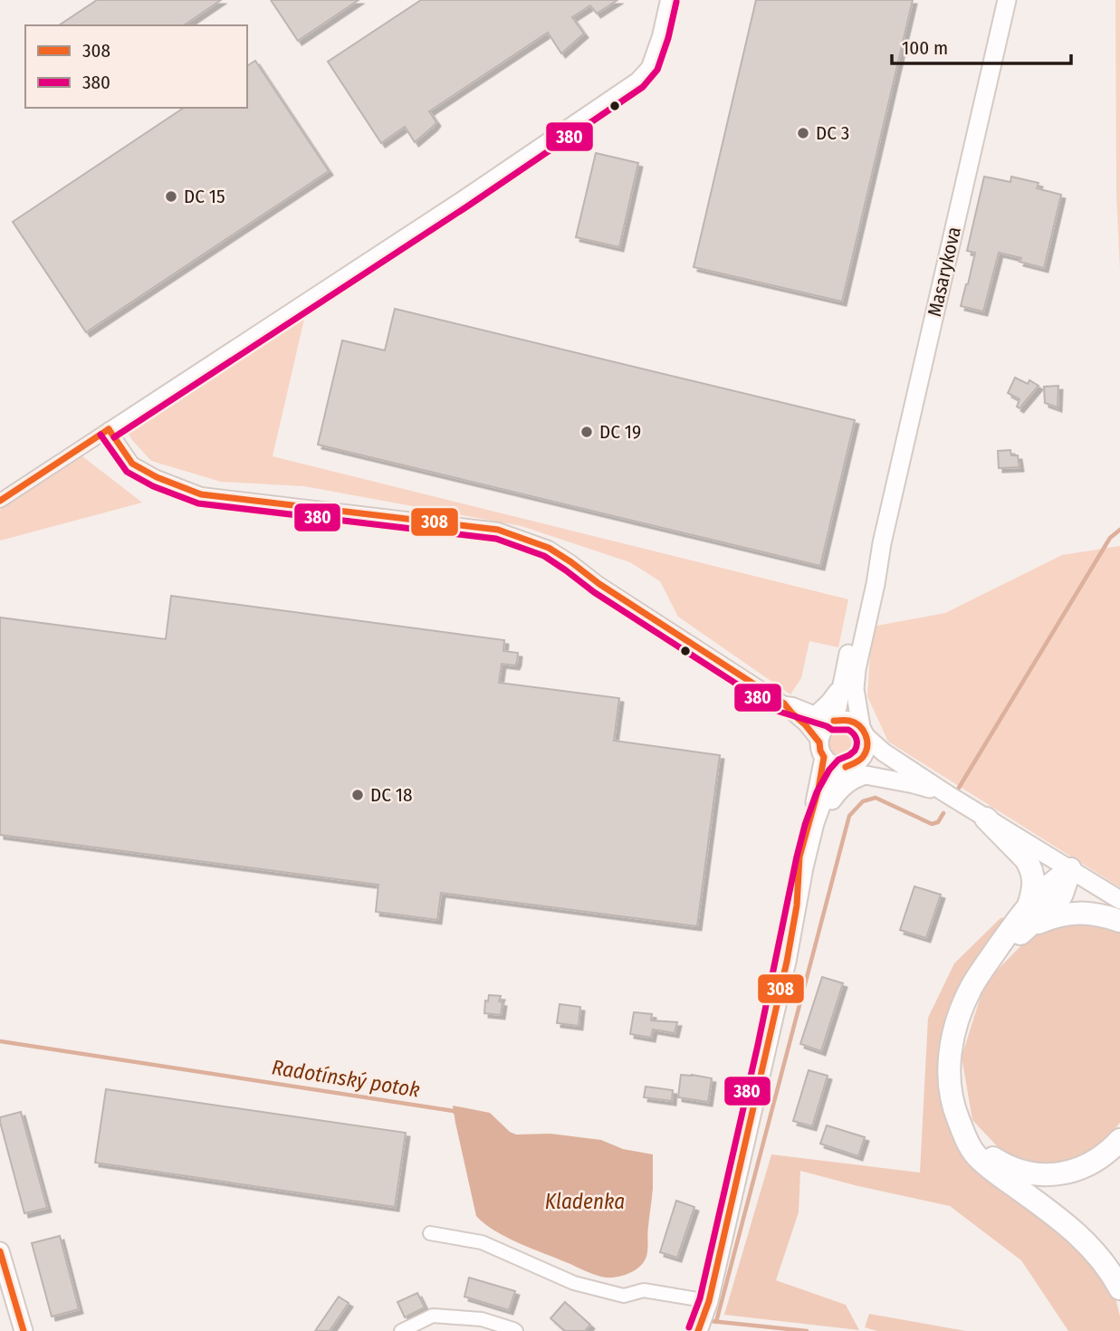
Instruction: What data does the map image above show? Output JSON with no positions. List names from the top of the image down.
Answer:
{
  "streets": {
    "main road": ["Masarykova"]
  },
  "water": ["Radotínský potok", "Kladenka"],
  "places": [
    "DC 3",
    "DC 15",
    "DC 19",
    "DC 18"
  ],
  "lines": ["transit line 380", "transit line 308"],
  "legend": ["308", "380"],
  "scale_bar": "100 m"
}
